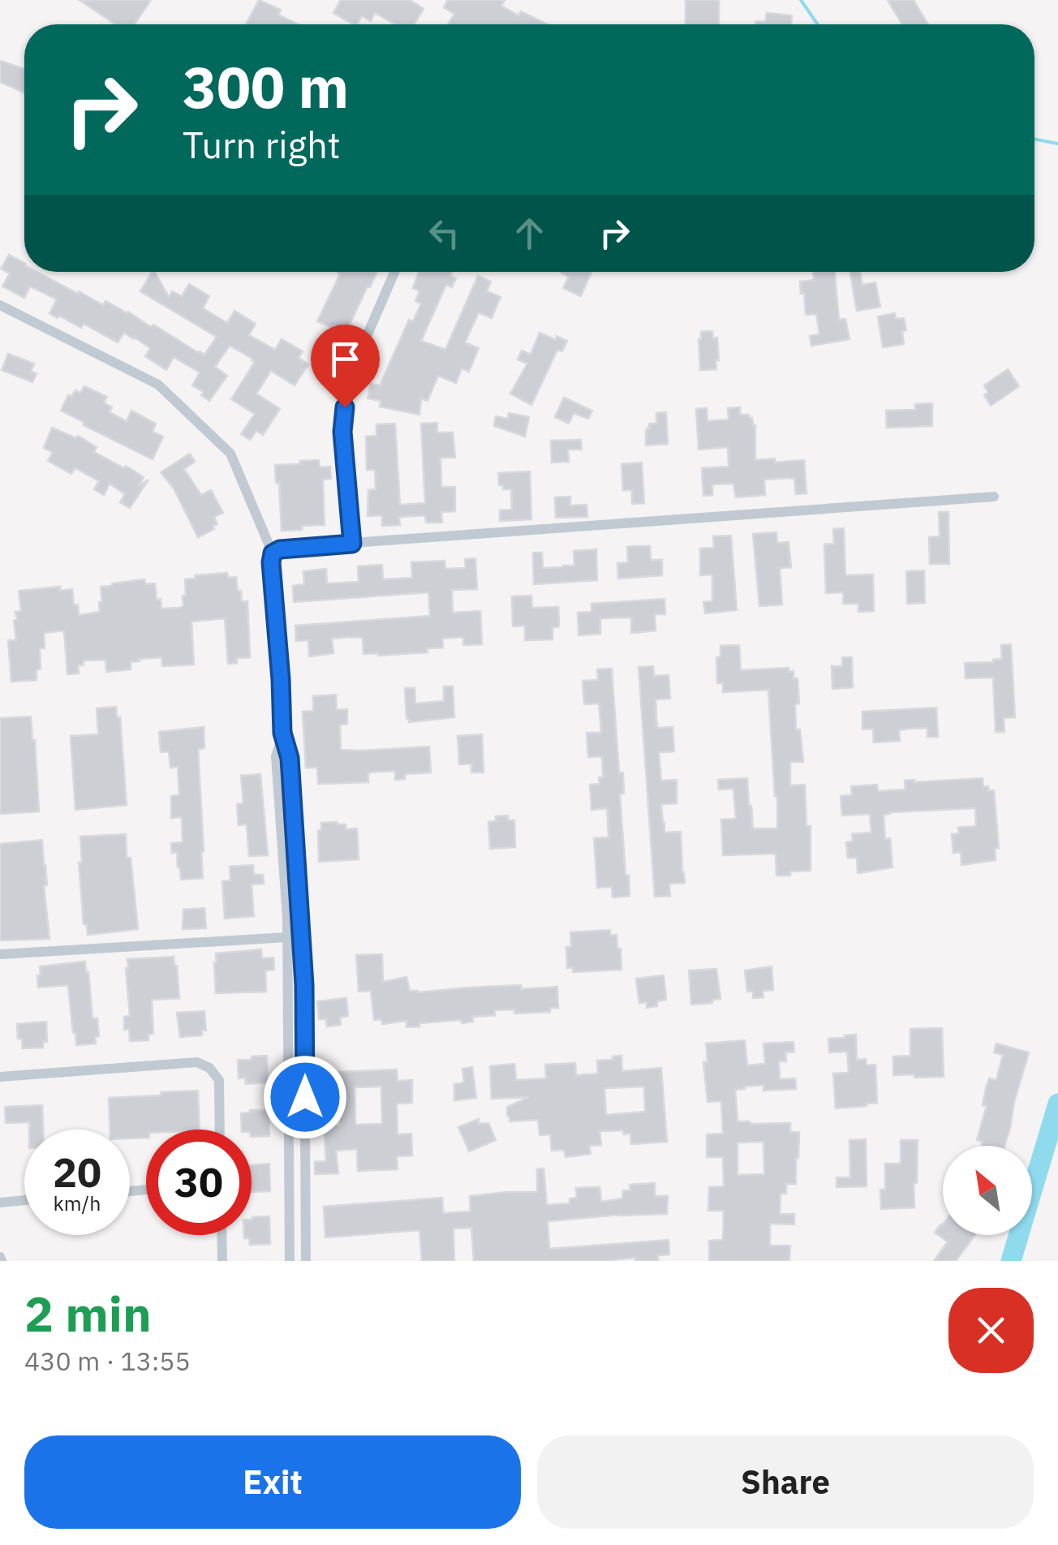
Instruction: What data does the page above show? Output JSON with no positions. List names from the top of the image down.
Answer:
{
  "north": "top left",
  "page": {
    "turn": ["300 m", "Turn right"],
    "speed": "20 km/h",
    "limit": "30",
    "heading": ["2 min", "430 m · 13:55"],
    "buttons": ["Exit", "Share"]
  }
}
